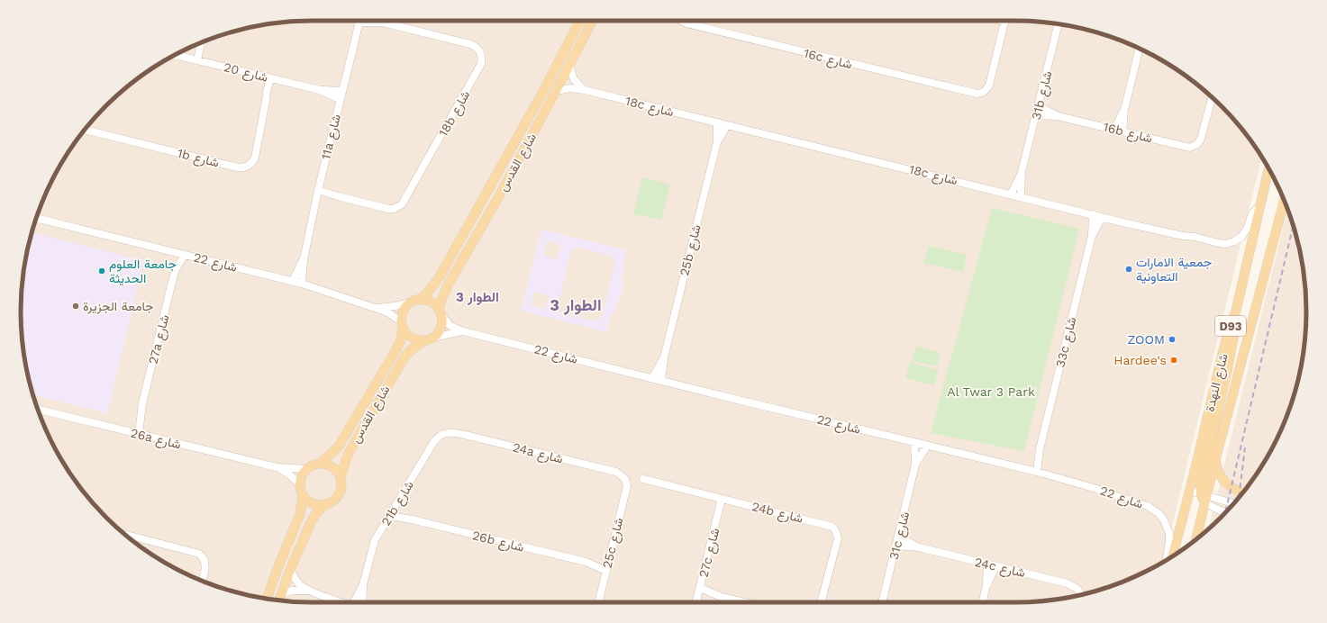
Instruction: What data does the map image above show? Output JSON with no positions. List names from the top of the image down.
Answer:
{
  "streets": {
    "main road": ["شارع القدس", "D93", "شارع النهدة"],
    "street": [
      "16c شارع",
      "شارع 20",
      "31b شارع",
      "18c شارع",
      "18b شارع",
      "16b شارع",
      "11a شارع",
      "1b شارع",
      "25b شارع",
      "شارع 22",
      "27a شارع",
      "33c شارع",
      "26a شارع",
      "24a شارع",
      "21b شارع",
      "24b شارع",
      "31c شارع",
      "26b شارع",
      "25c شارع",
      "27c شارع",
      "24c شارع"
    ]
  },
  "crossings": [
    ["شارع 20", "11a شارع"],
    ["شارع 20", "1b شارع"],
    ["31b شارع", "18c شارع"],
    ["31b شارع", "16b شارع"],
    ["18c شارع", "شارع القدس"],
    ["18c شارع", "25b شارع"],
    ["18c شارع", "33c شارع"],
    ["18c شارع", "شارع النهدة"],
    ["18b شارع", "11a شارع"],
    ["11a شارع", "شارع 22"],
    ["شارع القدس", "شارع 22"],
    ["شارع القدس", "26a شارع"],
    ["25b شارع", "شارع 22"],
    ["شارع 22", "27a شارع"],
    ["شارع 22", "33c شارع"],
    ["شارع 22", "31c شارع"],
    ["27a شارع", "26a شارع"],
    ["24a شارع", "21b شارع"],
    ["24a شارع", "25c شارع"],
    ["21b شارع", "26b شارع"],
    ["24b شارع", "27c شارع"],
    ["31c شارع", "24c شارع"],
    ["26b شارع", "25c شارع"]
  ],
  "districts": ["الطوار 3", "الطوار 3"],
  "parks": ["Al Twar 3 Park"],
  "places": [
    "جمعية الامارات التعاونية",
    "جامعة العلوم الحديثة",
    "جامعة الجزيرة",
    "ZOOM",
    "Hardee's"
  ]
}
